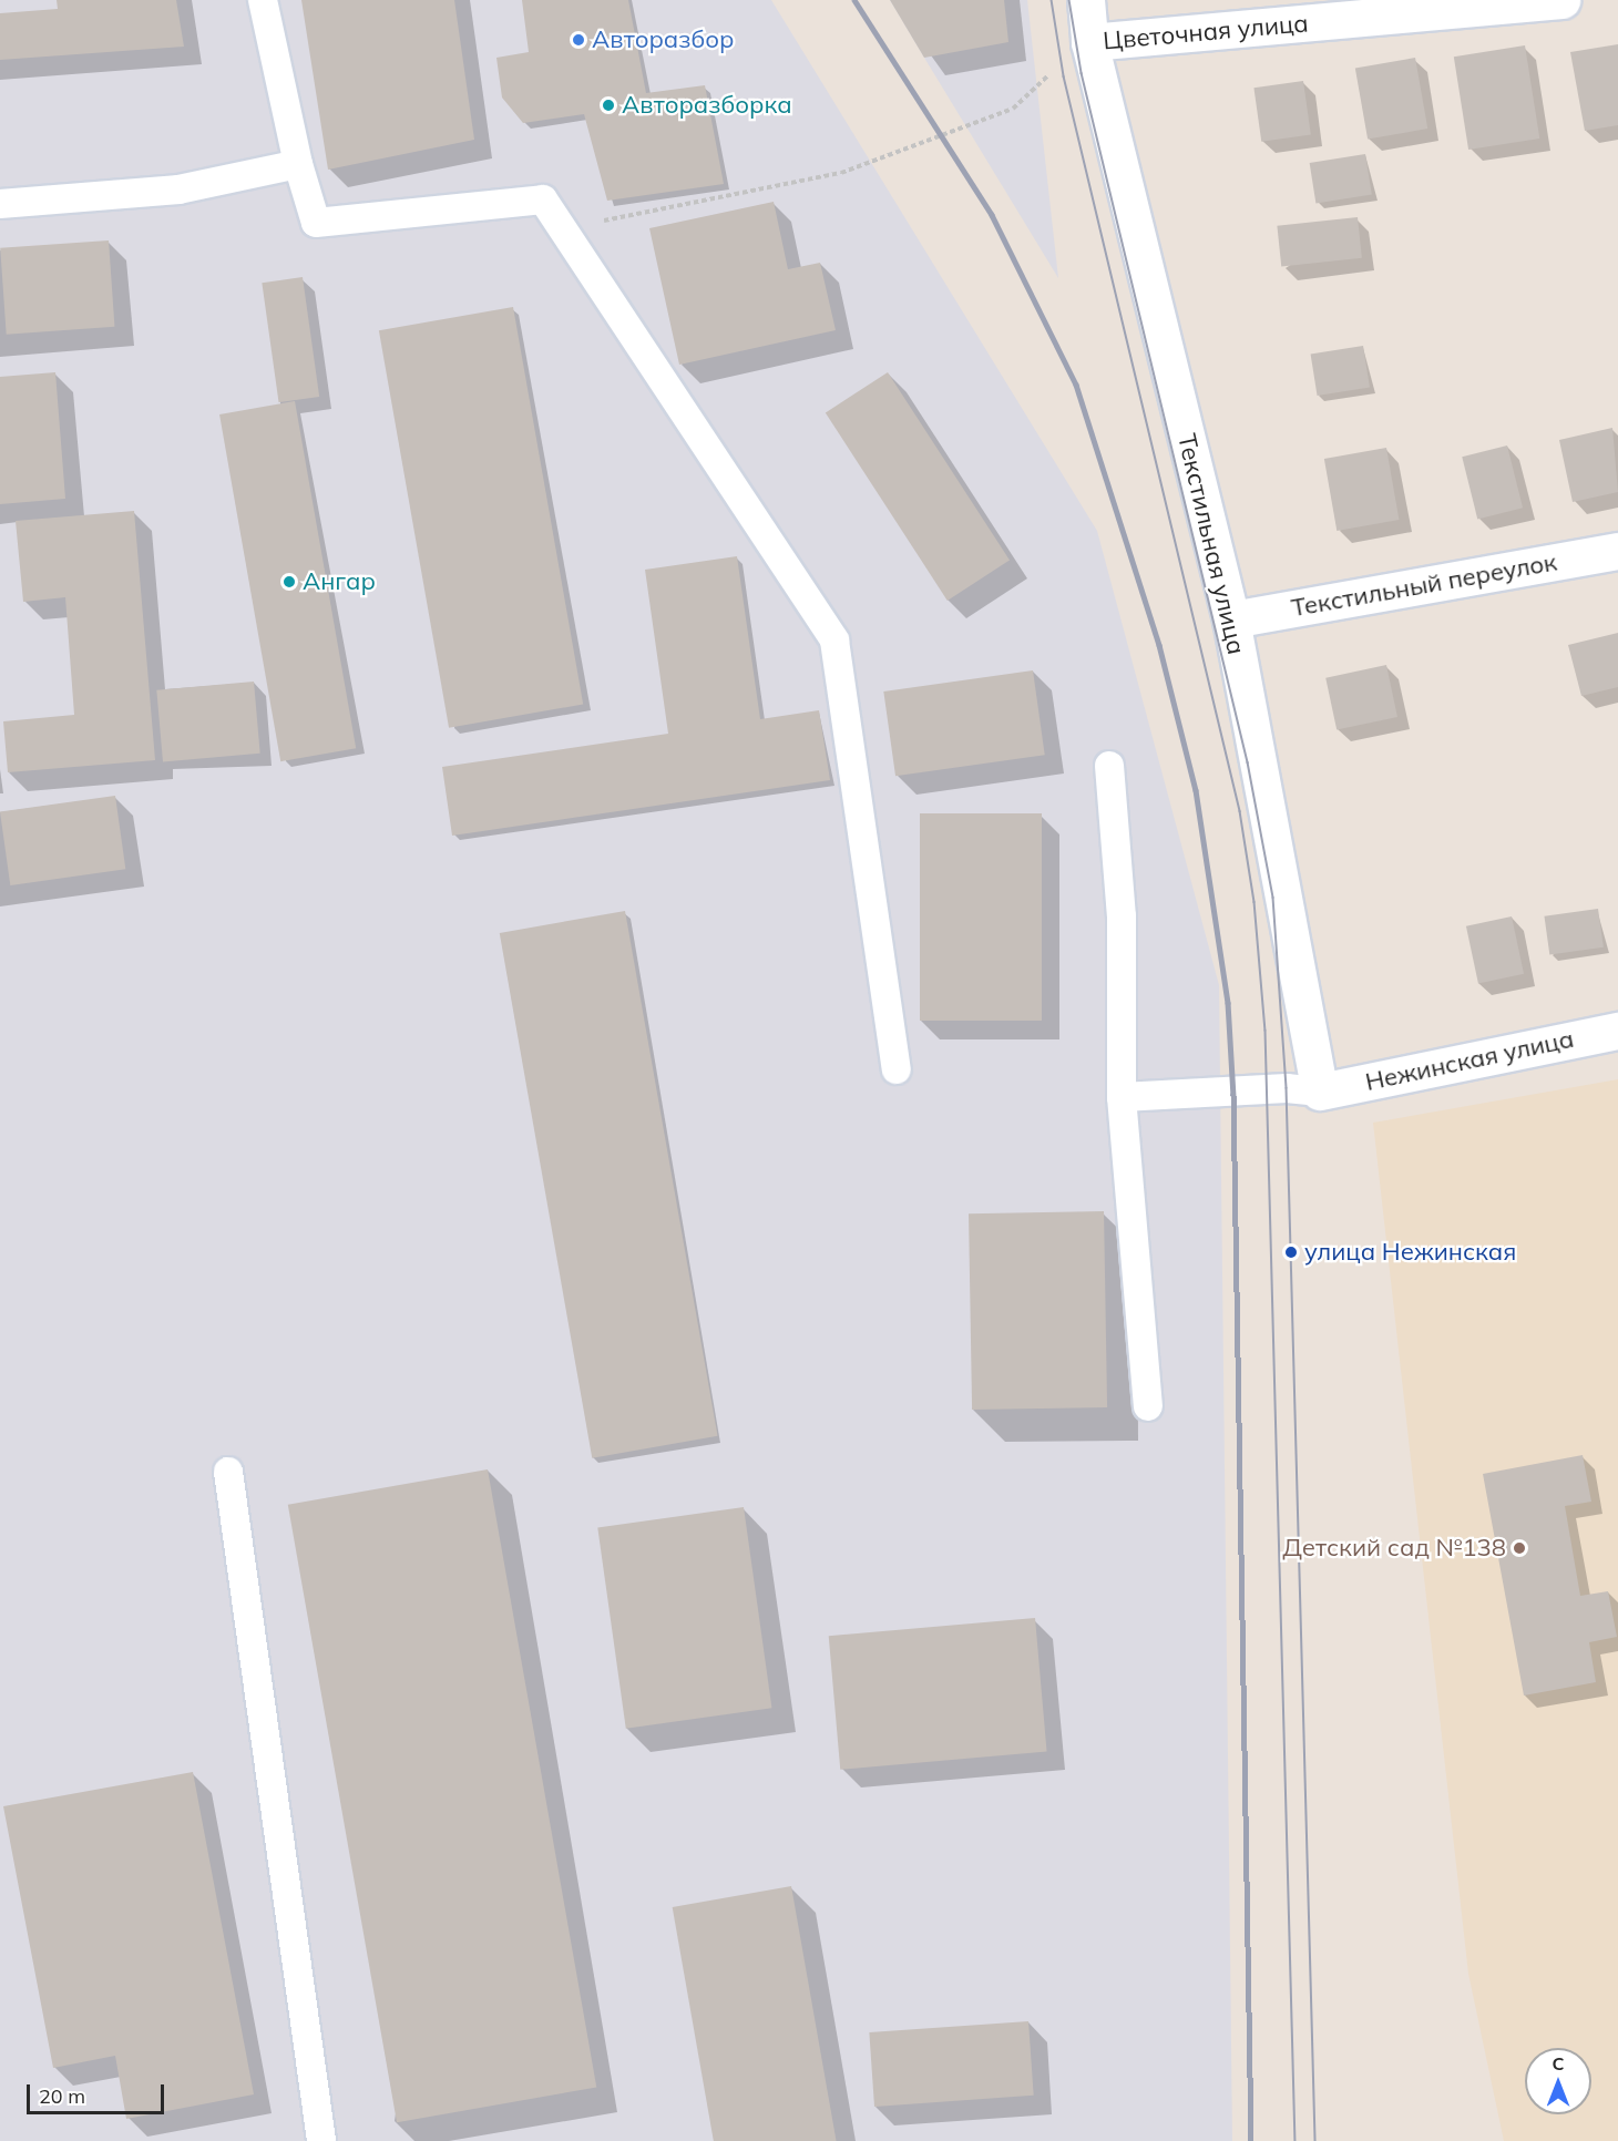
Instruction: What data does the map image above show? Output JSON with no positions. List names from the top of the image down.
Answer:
{
  "streets": {
    "street": [
      "Цветочная улица",
      "Текстильная улица",
      "Текстильный переулок",
      "Нежинская улица"
    ]
  },
  "crossings": [
    ["Цветочная улица", "Текстильная улица"],
    ["Текстильная улица", "Текстильный переулок"],
    ["Текстильная улица", "Нежинская улица"]
  ],
  "places": [
    "Авторазбор",
    "Авторазборка",
    "Ангар",
    "улица Нежинская",
    "Детский сад №138"
  ],
  "scale_bar": "20 m",
  "north": "top"
}
